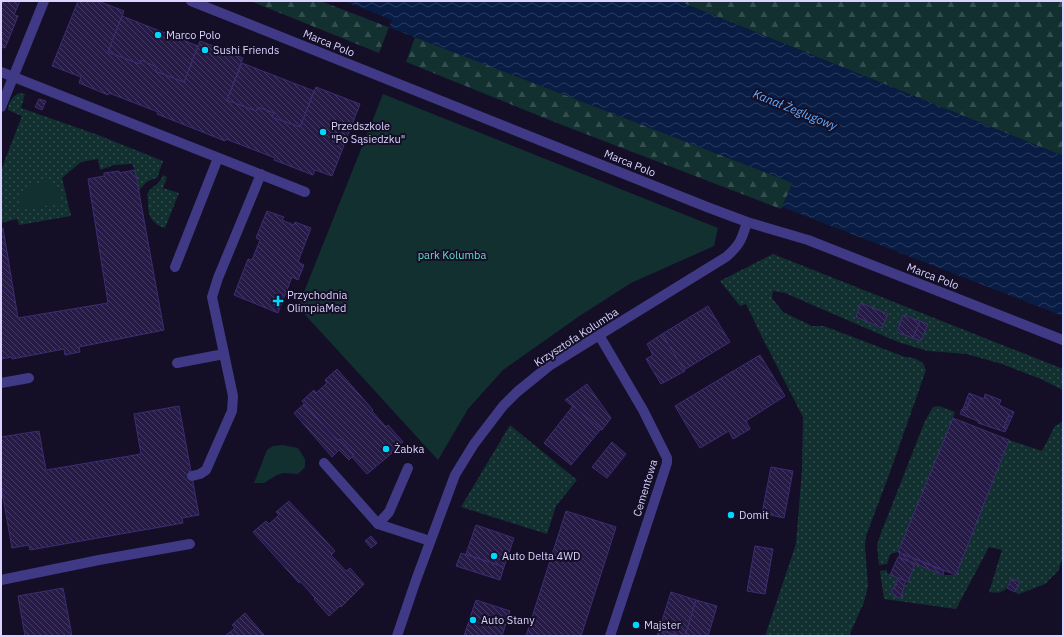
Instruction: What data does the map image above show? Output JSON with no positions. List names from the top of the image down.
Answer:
{
  "streets": {
    "street": ["Marca Polo", "Krzysztofa Kolumba", "Cementowa"]
  },
  "crossings": [
    ["Marca Polo", "Krzysztofa Kolumba"],
    ["Krzysztofa Kolumba", "Cementowa"]
  ],
  "water": ["Kanał Żeglugowy"],
  "parks": ["park Kolumba"],
  "places": {
    "other": [
      "Marco Polo",
      "Sushi Friends",
      "Przedszkole \"Po Sąsiedzku\"",
      "Żabka",
      "Domit",
      "Auto Delta 4WD",
      "Auto Stany",
      "Majster"
    ],
    "health": ["Przychodnia OlimpiaMed"]
  }
}
